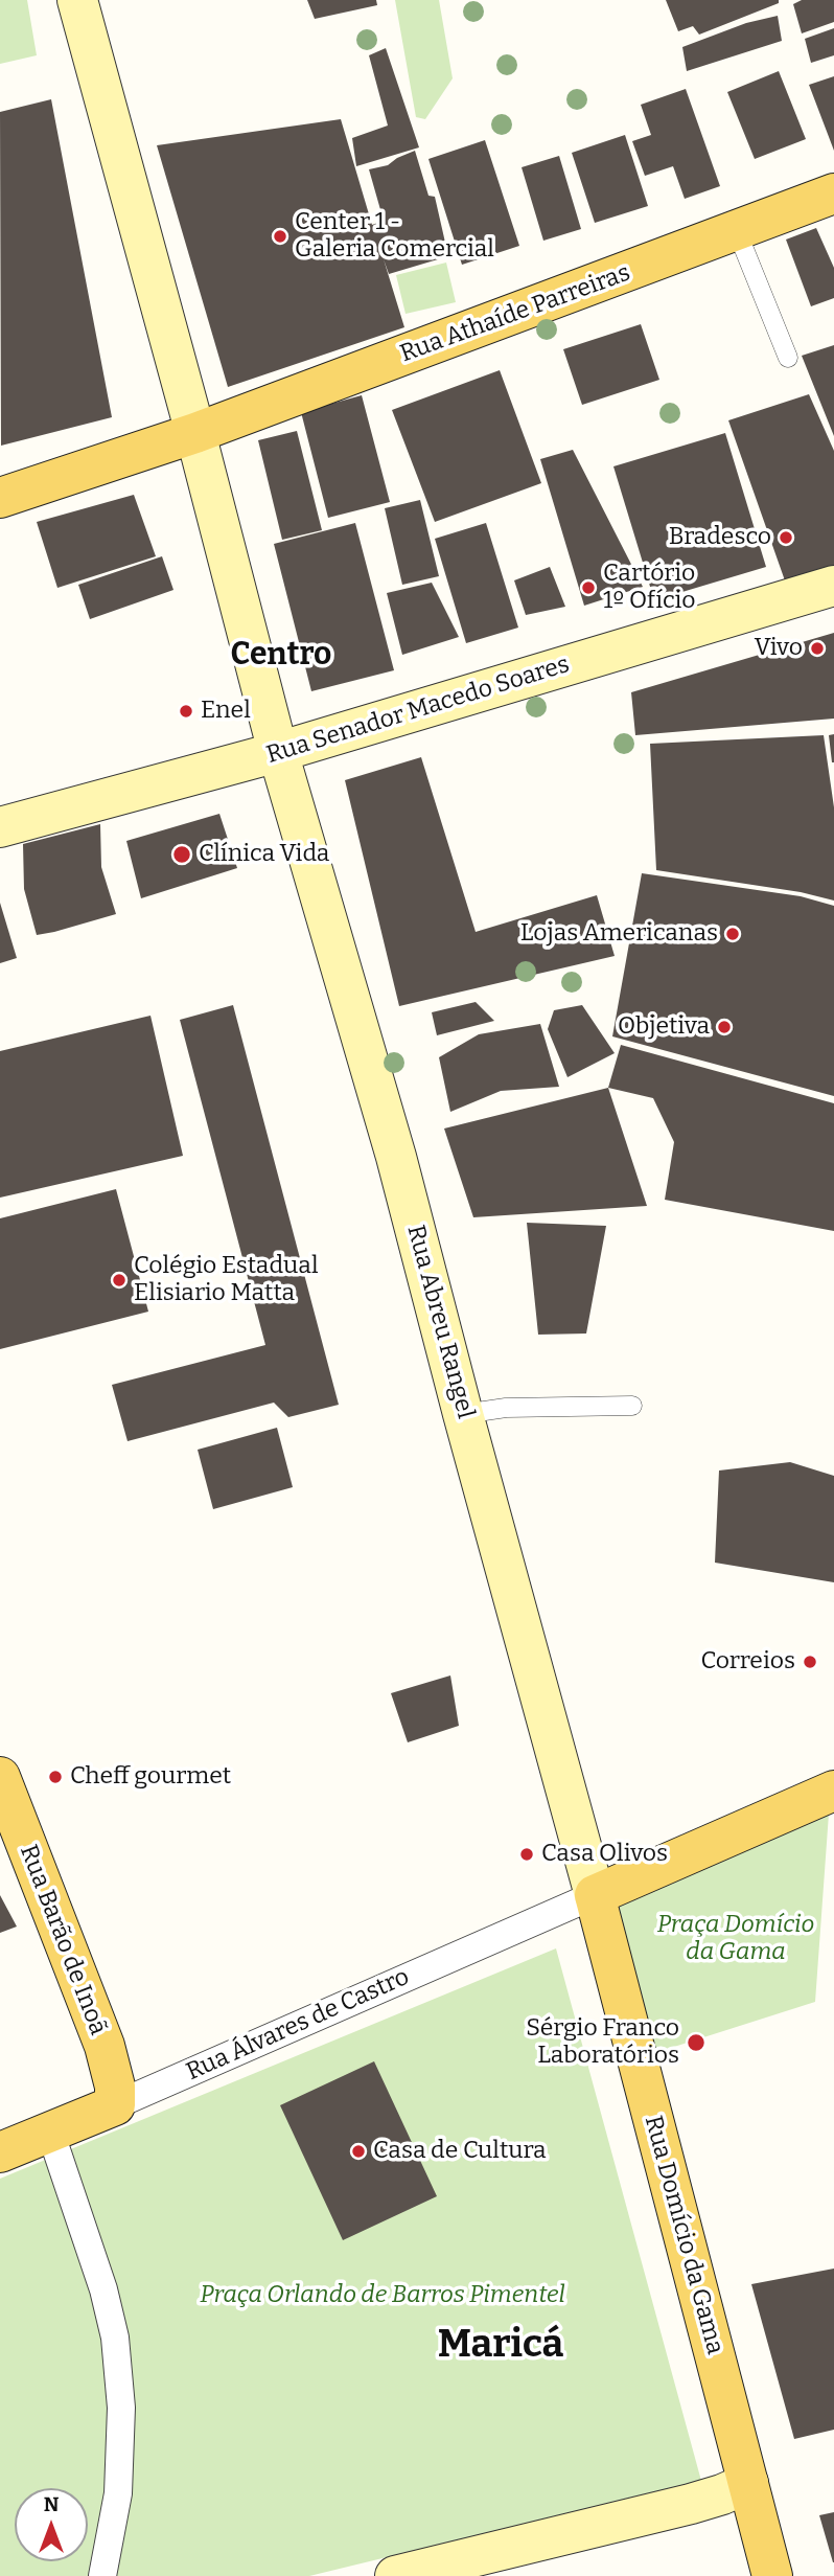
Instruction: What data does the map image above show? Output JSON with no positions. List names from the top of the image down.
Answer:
{
  "streets": {
    "main road": [
      "Rua Athaíde Parreiras",
      "Rua Senador Macedo Soares",
      "Rua Abreu Rangel",
      "Rua Barão de Inoã",
      "Rua Álvares de Castro",
      "Rua Domício da Gama"
    ]
  },
  "crossings": [
    ["Rua Athaíde Parreiras", "Rua Abreu Rangel"],
    ["Rua Senador Macedo Soares", "Rua Abreu Rangel"],
    ["Rua Abreu Rangel", "Rua Álvares de Castro"],
    ["Rua Abreu Rangel", "Rua Domício da Gama"],
    ["Rua Barão de Inoã", "Rua Álvares de Castro"],
    ["Rua Álvares de Castro", "Rua Domício da Gama"]
  ],
  "districts": ["Centro", "Maricá"],
  "parks": ["Praça Domício da Gama", "Praça Orlando de Barros Pimentel"],
  "places": [
    "Center 1 - Galeria Comercial",
    "Bradesco",
    "Cartório 1º Ofício",
    "Vivo",
    "Enel",
    "Clínica Vida",
    "Lojas Americanas",
    "Objetiva",
    "Colégio Estadual Elisiario Matta",
    "Correios",
    "Cheff gourmet",
    "Casa Olivos",
    "Sérgio Franco Laboratórios",
    "Casa de Cultura"
  ],
  "north": "top"
}
